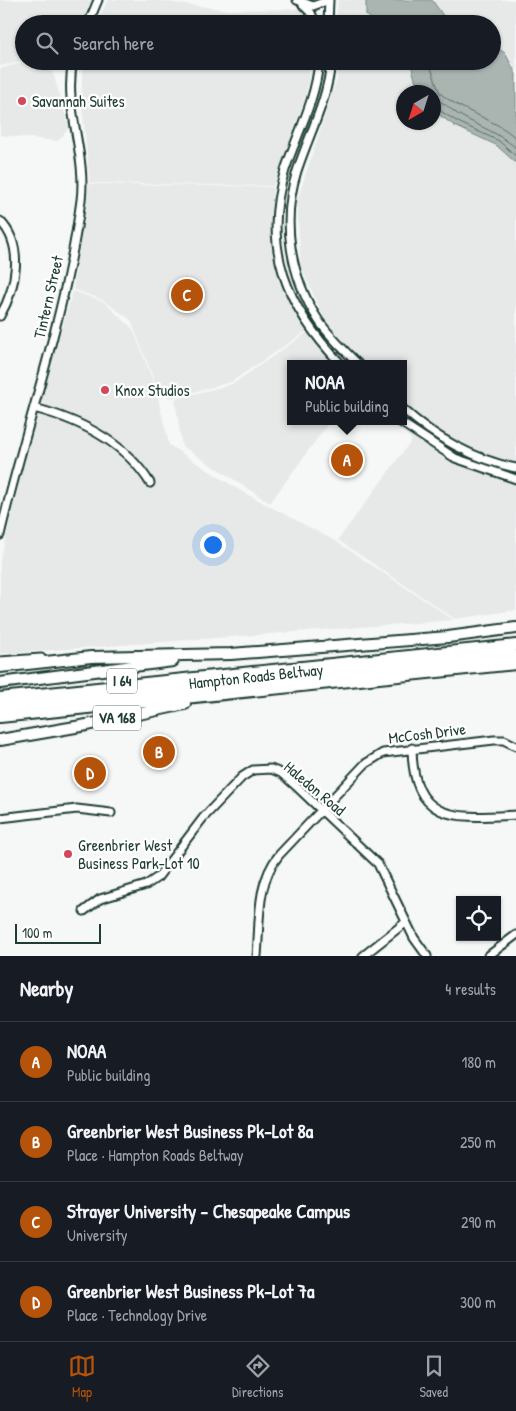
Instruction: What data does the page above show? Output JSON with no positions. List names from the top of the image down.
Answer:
{
  "streets": {
    "highway": ["Hampton Roads Beltway", "I 64", "VA 168"],
    "street": ["Tintern Street", "McCosh Drive", "Haledon Road"]
  },
  "crossings": [
    ["Hampton Roads Beltway", "VA 168"],
    ["McCosh Drive", "Haledon Road"]
  ],
  "places": ["Savannah Suites", "Knox Studios", "Greenbrier West Business Park-Lot 10"],
  "scale_bar": "100 m",
  "north": "bottom left",
  "page": {
    "search": "Search here",
    "pins": [
      "C",
      "A",
      "B",
      "D"
    ],
    "popup": ["NOAA", "Public building"],
    "scale": "100 m",
    "heading": ["Nearby", "4 results"],
    "list": [
      {
        "mark": "A",
        "name": "NOAA",
        "note": "Public building",
        "value": "180 m"
      },
      {
        "mark": "B",
        "name": "Greenbrier West Business Pk-Lot 8a",
        "note": "Place · Hampton Roads Beltway",
        "value": "250 m"
      },
      {
        "mark": "C",
        "name": "Strayer University - Chesapeake Campus",
        "note": "University",
        "value": "290 m"
      },
      {
        "mark": "D",
        "name": "Greenbrier West Business Pk-Lot 7a",
        "note": "Place · Technology Drive",
        "value": "300 m"
      }
    ],
    "nav": ["Map", "Directions", "Saved"]
  }
}
